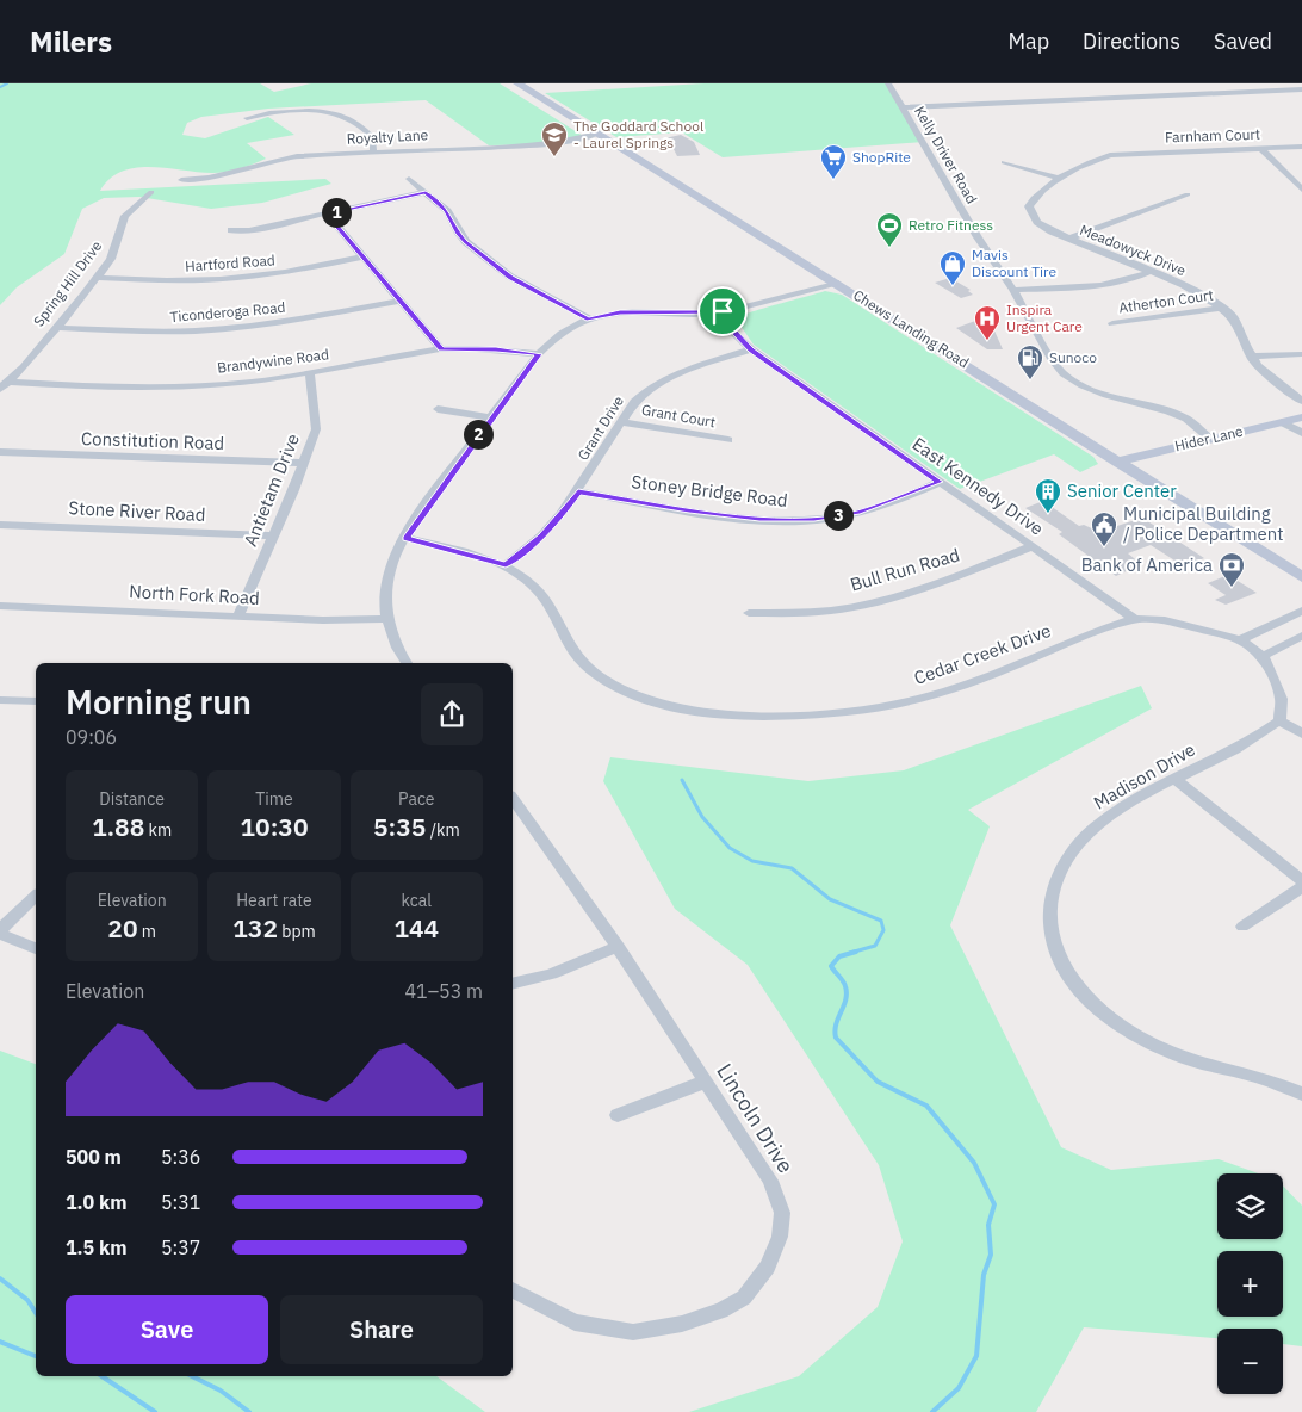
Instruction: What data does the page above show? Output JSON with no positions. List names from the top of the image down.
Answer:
{
  "streets": {
    "main road": ["Chews Landing Road", "Hider Lane"],
    "street": [
      "Farnham Court",
      "Royalty Lane",
      "Kelly Driver Road",
      "Meadowyck Drive",
      "Hartford Road",
      "Spring Hill Drive",
      "Atherton Court",
      "Ticonderoga Road",
      "Brandywine Road",
      "Grant Court",
      "Grant Drive",
      "Constitution Road",
      "East Kennedy Drive",
      "Antietam Drive",
      "Stoney Bridge Road",
      "Stone River Road",
      "Bull Run Road",
      "North Fork Road",
      "Cedar Creek Drive",
      "Madison Drive",
      "Lincoln Drive"
    ]
  },
  "crossings": [
    ["Farnham Court", "Meadowyck Drive"],
    ["Royalty Lane", "Chews Landing Road"],
    ["Kelly Driver Road", "Hider Lane"],
    ["Meadowyck Drive", "Atherton Court"],
    ["Hartford Road", "Spring Hill Drive"],
    ["Spring Hill Drive", "Ticonderoga Road"],
    ["Spring Hill Drive", "Brandywine Road"],
    ["Chews Landing Road", "Hider Lane"],
    ["Brandywine Road", "Antietam Drive"],
    ["Grant Court", "Grant Drive"],
    ["Grant Drive", "East Kennedy Drive"],
    ["Grant Drive", "Stoney Bridge Road"],
    ["Grant Drive", "Cedar Creek Drive"],
    ["Constitution Road", "Antietam Drive"],
    ["East Kennedy Drive", "Stoney Bridge Road"],
    ["East Kennedy Drive", "Bull Run Road"],
    ["East Kennedy Drive", "Cedar Creek Drive"],
    ["Antietam Drive", "Stone River Road"],
    ["Antietam Drive", "North Fork Road"]
  ],
  "places": {
    "school or university": ["The Goddard School - Laurel Springs"],
    "supermarket": ["ShopRite"],
    "sports": ["Retro Fitness"],
    "shop": ["Mavis Discount Tire"],
    "hospital": ["Inspira Urgent Care"],
    "fuel station": ["Sunoco"],
    "building": ["Senior Center"],
    "public building": ["Municipal Building / Police Department"],
    "bank": ["Bank of America"]
  },
  "page": {
    "header": "Milers",
    "nav": ["Map", "Directions", "Saved"],
    "pins": ["1", "2", "3"],
    "heading": ["Morning run", "09:06"],
    "stats": [
      ["Distance", "1.88 km"],
      ["Time", "10:30"],
      ["Pace", "5:35 /km"],
      ["Elevation", "20 m"],
      ["Heart rate", "132 bpm"],
      ["kcal", "144"]
    ],
    "chart": ["Elevation", "41–53 m"],
    "list": [
      {
        "name": "500 m",
        "note": "5:36"
      },
      {
        "name": "1.0 km",
        "note": "5:31"
      },
      {
        "name": "1.5 km",
        "note": "5:37"
      }
    ],
    "map_buttons": ["+", "−"],
    "buttons": ["Save", "Share"]
  }
}
